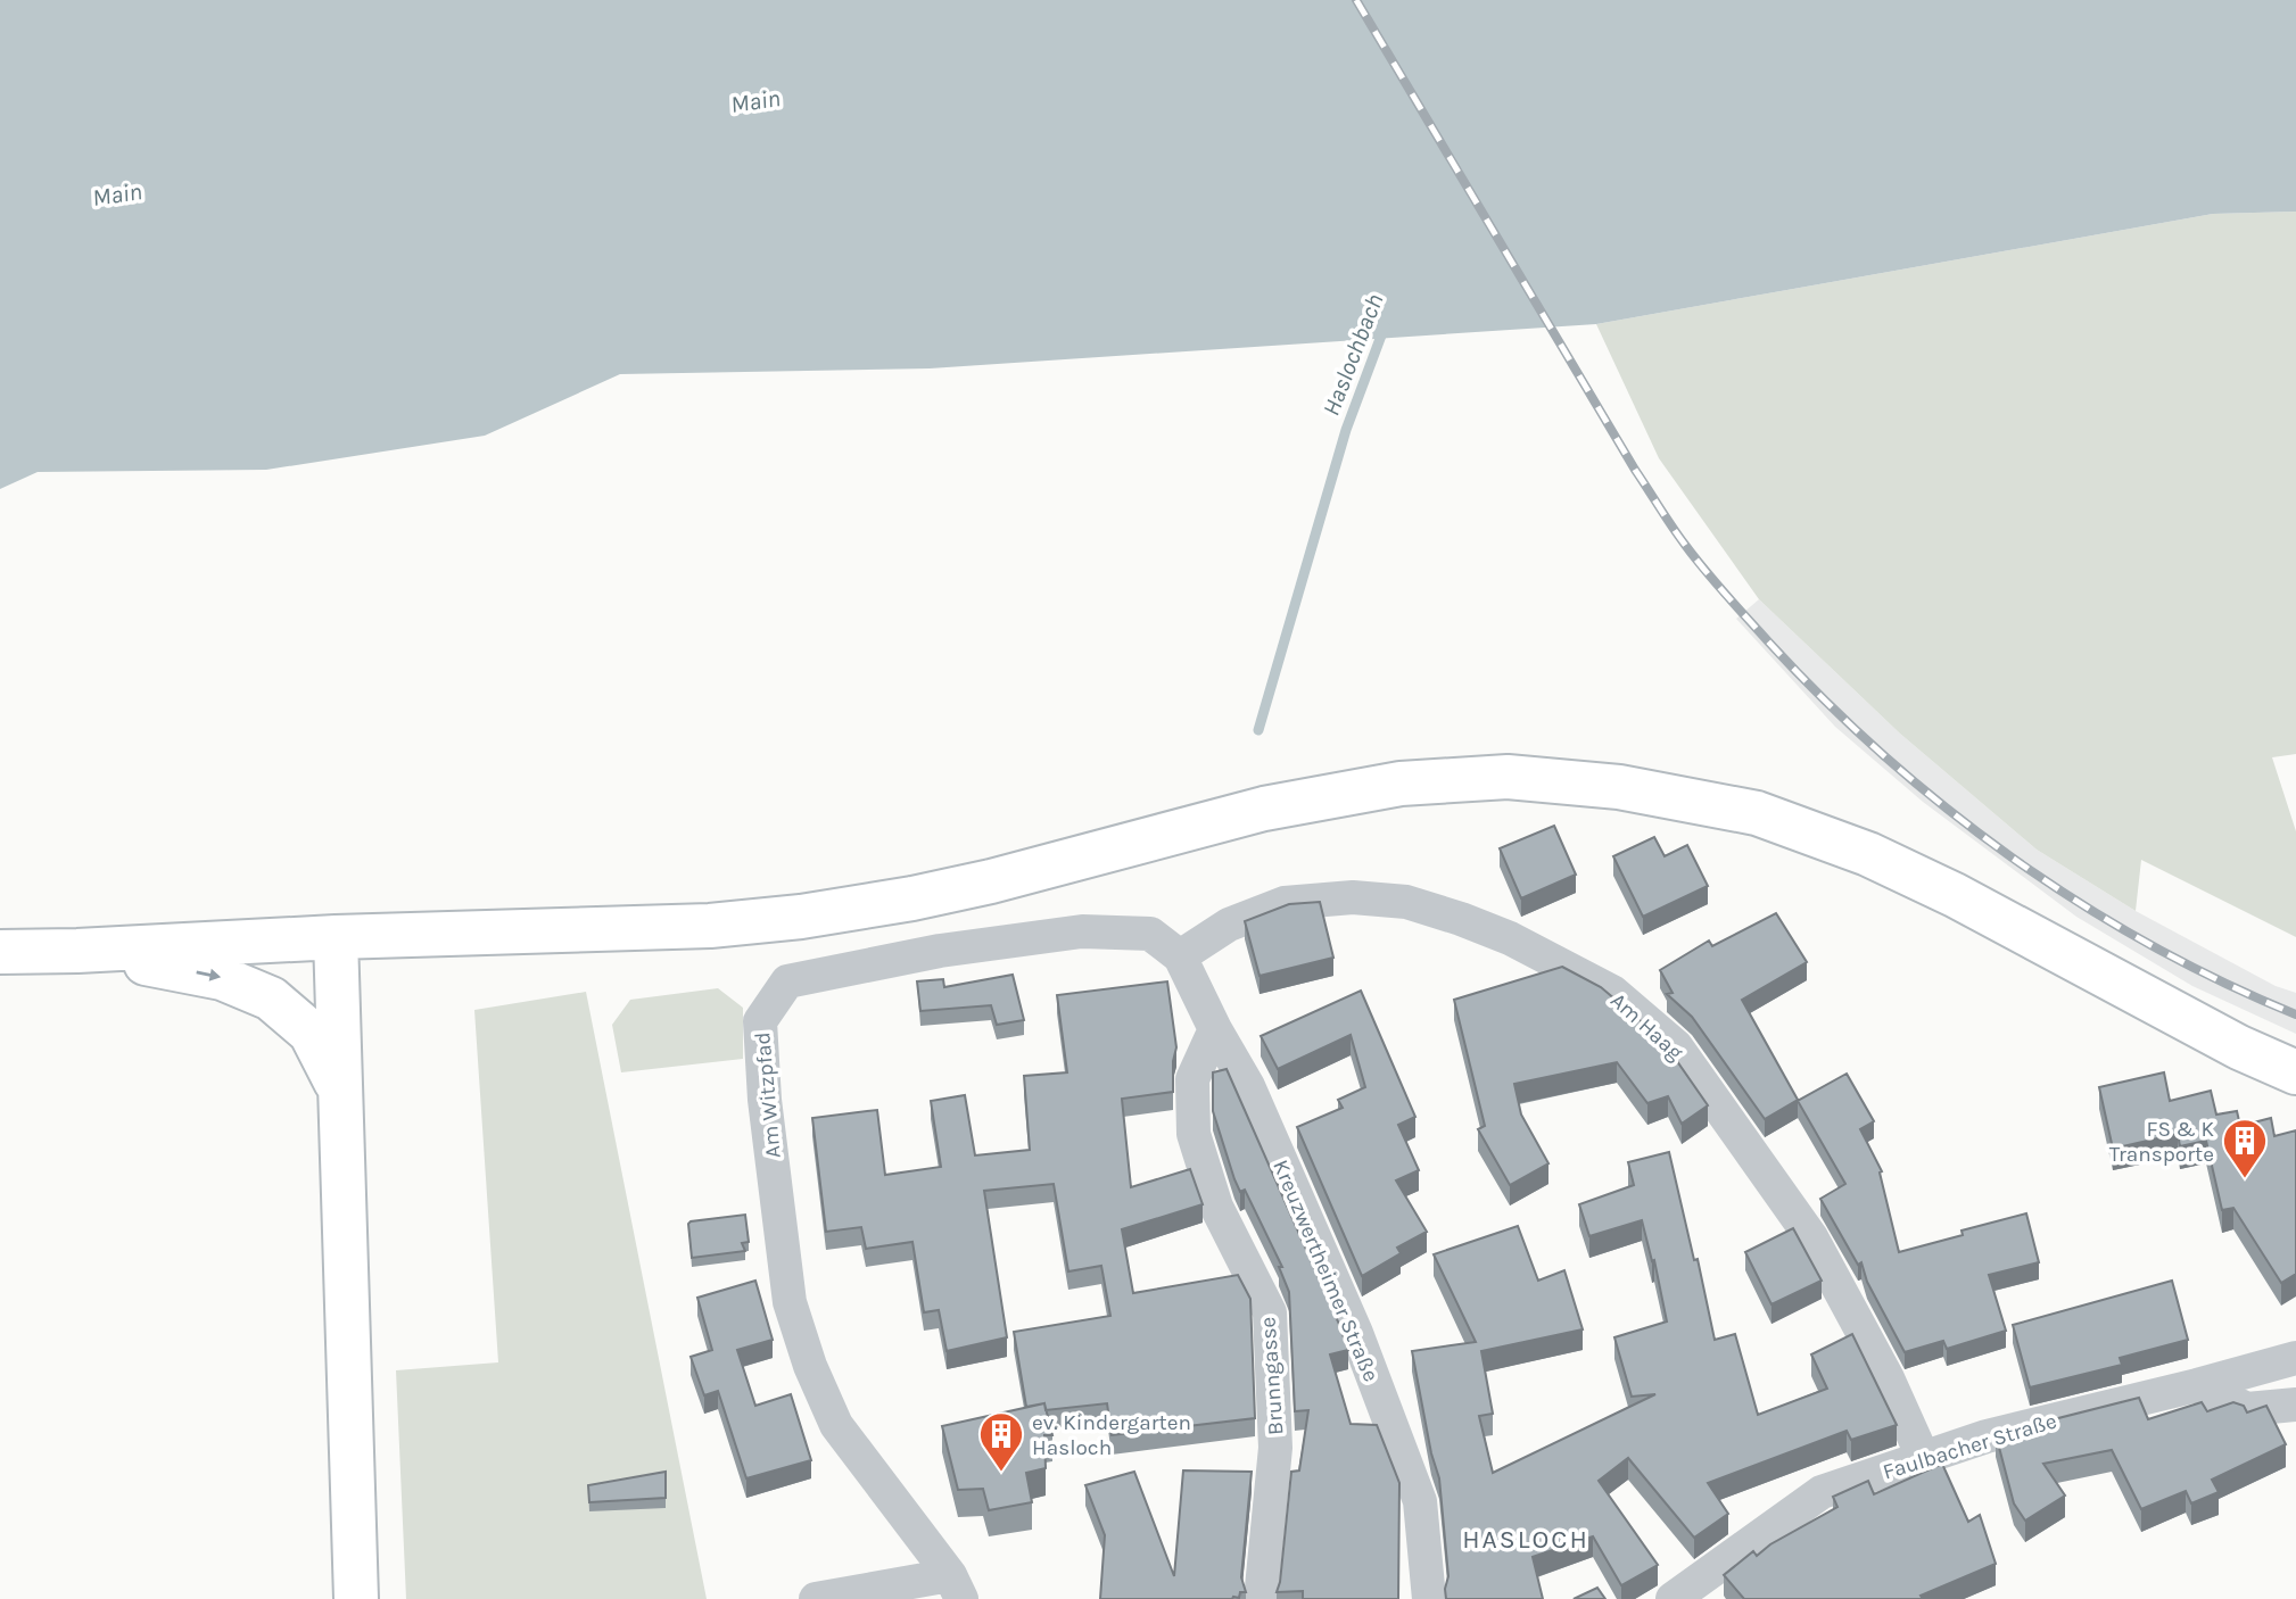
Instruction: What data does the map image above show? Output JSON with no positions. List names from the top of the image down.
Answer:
{
  "streets": {
    "street": [
      "Am Haag",
      "Am Witzpfad",
      "Kreuzwertheimer Straße",
      "Brunngasse",
      "Faulbacher Straße"
    ]
  },
  "crossings": [
    ["Am Haag", "Am Witzpfad"],
    ["Am Haag", "Kreuzwertheimer Straße"],
    ["Am Haag", "Faulbacher Straße"],
    ["Am Witzpfad", "Kreuzwertheimer Straße"],
    ["Kreuzwertheimer Straße", "Brunngasse"]
  ],
  "districts": ["HASLOCH"],
  "water": ["Main", "Haslochbach"],
  "places": {
    "building": ["FS & K Transporte", "ev. Kindergarten Hasloch"]
  }
}
